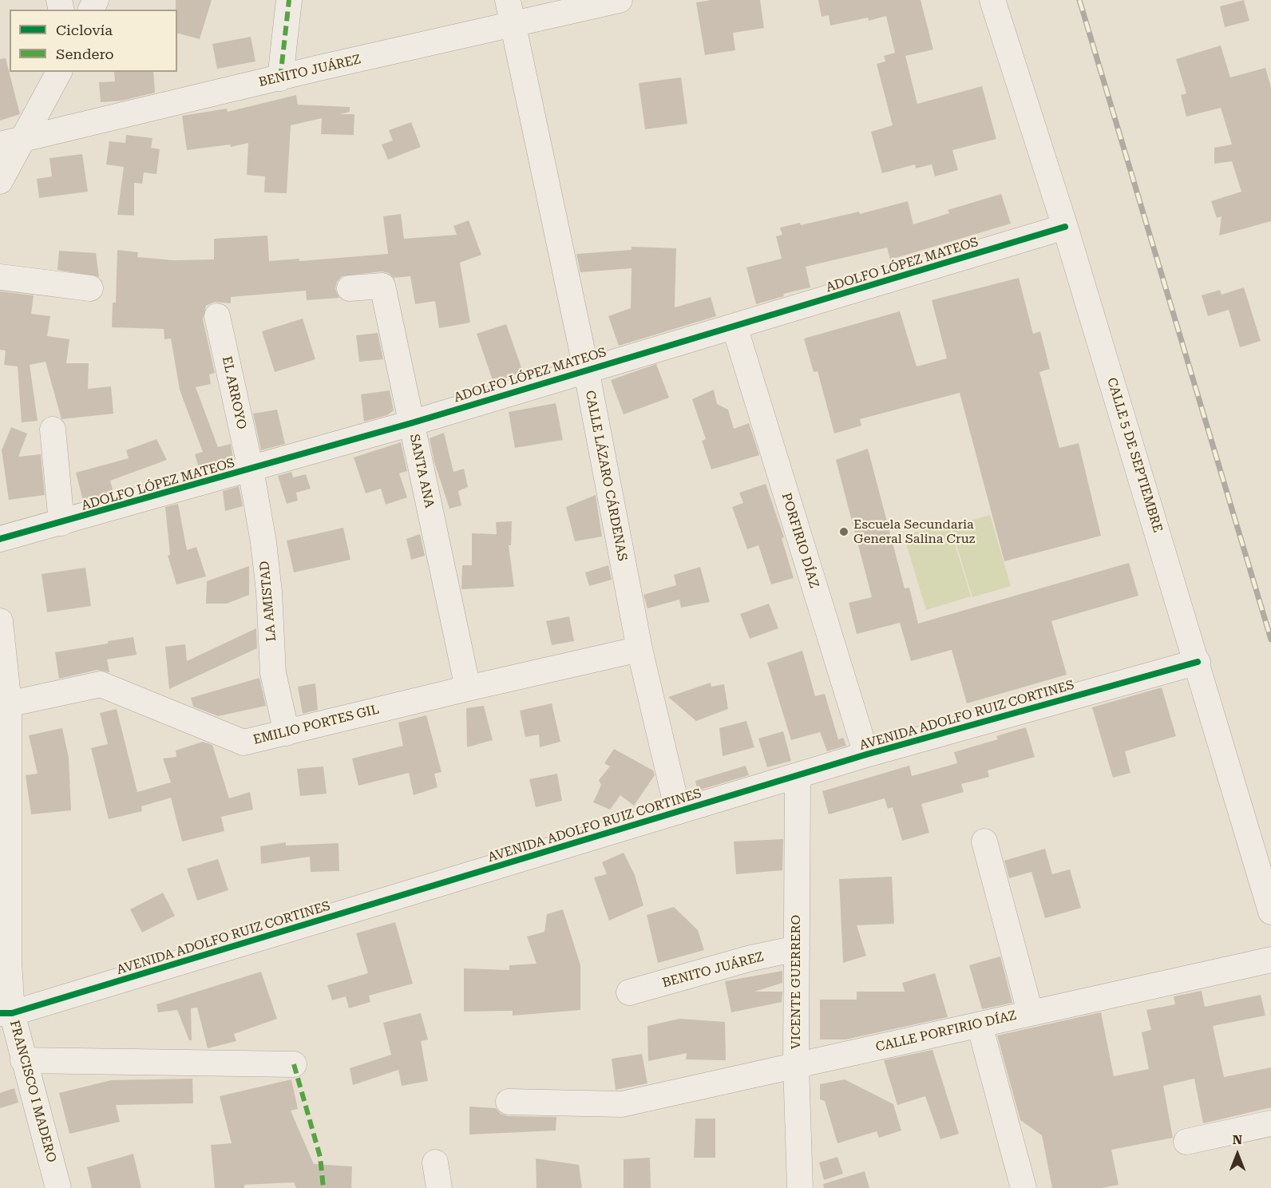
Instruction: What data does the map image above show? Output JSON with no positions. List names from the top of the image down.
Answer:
{
  "streets": {
    "street": [
      "BENITO JUÁREZ",
      "ADOLFO LÓPEZ MATEOS",
      "EL ARROYO",
      "CALLE 5 DE SEPTIEMBRE",
      "SANTA ANA",
      "CALLE LÁZARO CÁRDENAS",
      "PORFIRIO DÍAZ",
      "LA AMISTAD",
      "AVENIDA ADOLFO RUIZ CORTINES",
      "EMILIO PORTES GIL",
      "VICENTE GUERRERO",
      "CALLE PORFIRIO DÍAZ",
      "FRANCISCO I MADERO"
    ]
  },
  "crossings": [
    ["BENITO JUÁREZ", "CALLE LÁZARO CÁRDENAS"],
    ["BENITO JUÁREZ", "VICENTE GUERRERO"],
    ["ADOLFO LÓPEZ MATEOS", "EL ARROYO"],
    ["ADOLFO LÓPEZ MATEOS", "CALLE 5 DE SEPTIEMBRE"],
    ["ADOLFO LÓPEZ MATEOS", "SANTA ANA"],
    ["ADOLFO LÓPEZ MATEOS", "CALLE LÁZARO CÁRDENAS"],
    ["ADOLFO LÓPEZ MATEOS", "PORFIRIO DÍAZ"],
    ["ADOLFO LÓPEZ MATEOS", "LA AMISTAD"],
    ["EL ARROYO", "LA AMISTAD"],
    ["CALLE 5 DE SEPTIEMBRE", "AVENIDA ADOLFO RUIZ CORTINES"],
    ["SANTA ANA", "EMILIO PORTES GIL"],
    ["CALLE LÁZARO CÁRDENAS", "AVENIDA ADOLFO RUIZ CORTINES"],
    ["CALLE LÁZARO CÁRDENAS", "EMILIO PORTES GIL"],
    ["PORFIRIO DÍAZ", "AVENIDA ADOLFO RUIZ CORTINES"],
    ["LA AMISTAD", "EMILIO PORTES GIL"],
    ["AVENIDA ADOLFO RUIZ CORTINES", "VICENTE GUERRERO"],
    ["AVENIDA ADOLFO RUIZ CORTINES", "FRANCISCO I MADERO"],
    ["EMILIO PORTES GIL", "FRANCISCO I MADERO"],
    ["VICENTE GUERRERO", "CALLE PORFIRIO DÍAZ"]
  ],
  "places": ["Escuela Secundaria General Salina Cruz"],
  "legend": ["Ciclovía", "Sendero"],
  "north": "top"
}
